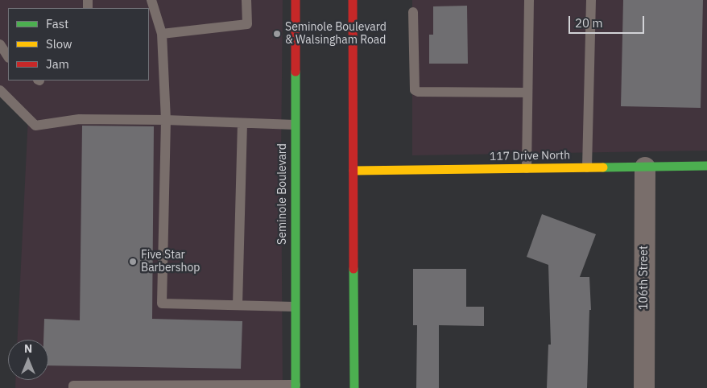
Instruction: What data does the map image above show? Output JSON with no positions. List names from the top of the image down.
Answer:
{
  "streets": {
    "main road": ["117 Drive North", "Seminole Boulevard"],
    "street": ["106th Street"]
  },
  "crossings": [
    ["117 Drive North", "106th Street"]
  ],
  "places": ["Seminole Boulevard & Walsingham Road", "Five Star Barbershop"],
  "legend": ["Fast", "Slow", "Jam"],
  "scale_bar": "20 m",
  "north": "top"
}
